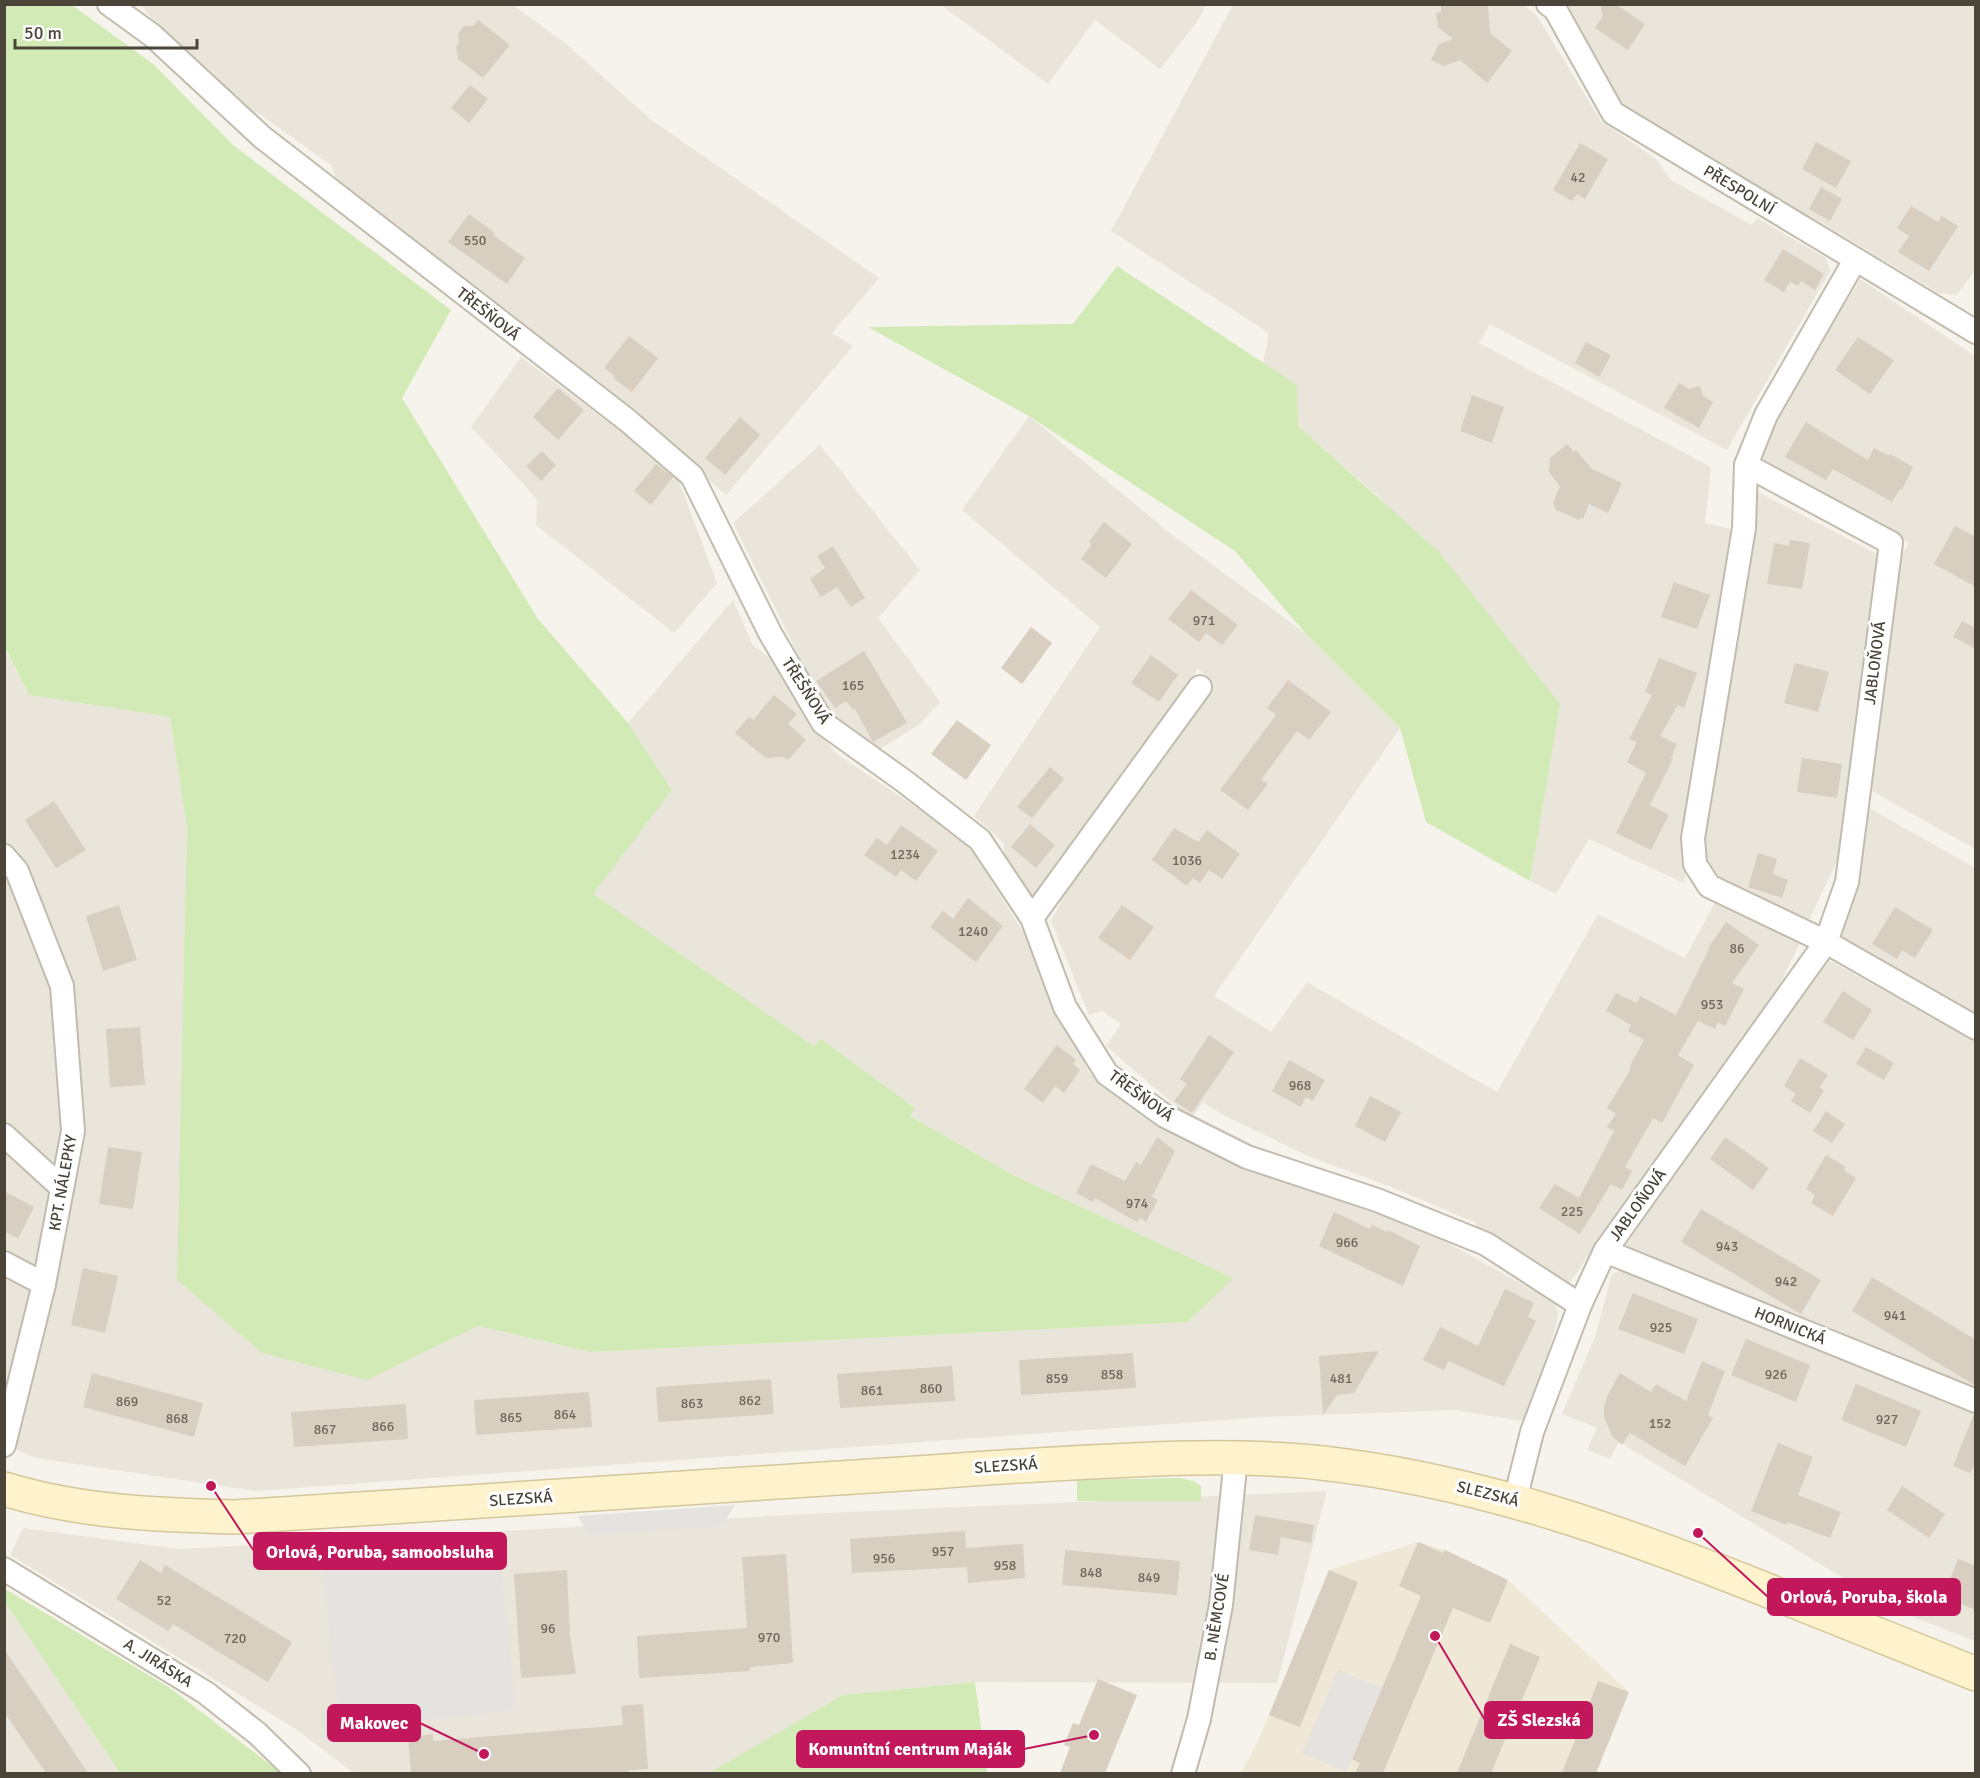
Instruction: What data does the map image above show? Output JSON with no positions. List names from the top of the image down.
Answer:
{
  "streets": {
    "street": [
      "PŘESPOLNÍ",
      "TŘEŠŇOVÁ",
      "JABLOŇOVÁ",
      "KPT. NÁLEPKY",
      "HORNICKÁ",
      "SLEZSKÁ",
      "B. NĚMCOVÉ",
      "A. JIRÁSKA"
    ]
  },
  "crossings": [
    ["TŘEŠŇOVÁ", "JABLOŇOVÁ"],
    ["JABLOŇOVÁ", "HORNICKÁ"],
    ["JABLOŇOVÁ", "SLEZSKÁ"],
    ["SLEZSKÁ", "B. NĚMCOVÉ"]
  ],
  "places": [
    "Orlová, Poruba, samoobsluha",
    "Orlová, Poruba, škola",
    "ZŠ Slezská",
    "Komunitní centrum Maják",
    "Makovec"
  ],
  "house_numbers": [
    "42",
    "550",
    "971",
    "165",
    "1234",
    "1036",
    "1240",
    "86",
    "953",
    "968",
    "974",
    "225",
    "966",
    "943",
    "942",
    "941",
    "925",
    "858",
    "926",
    "859",
    "481",
    "860",
    "861",
    "862",
    "869",
    "863",
    "864",
    "865",
    "868",
    "927",
    "152",
    "866",
    "867",
    "957",
    "956",
    "958",
    "848",
    "849",
    "52",
    "96",
    "970",
    "720"
  ],
  "scale_bar": "50 m"
}
